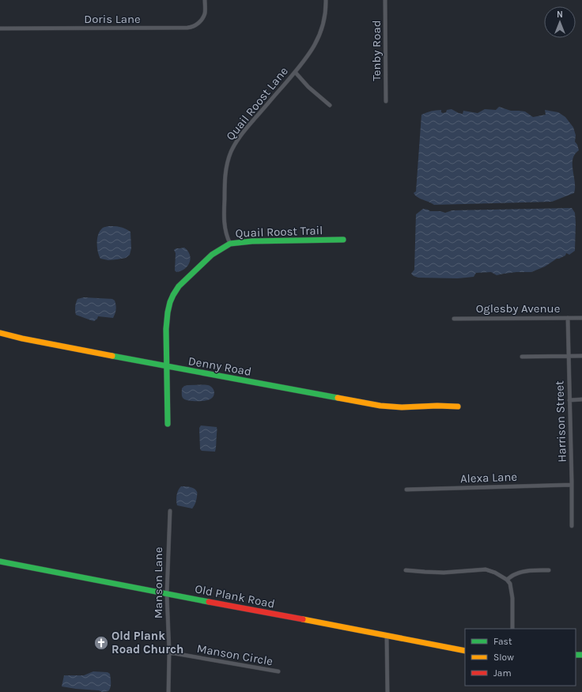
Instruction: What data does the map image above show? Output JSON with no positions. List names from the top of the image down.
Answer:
{
  "streets": {
    "street": [
      "Doris Lane",
      "Tenby Road",
      "Quail Roost Lane",
      "Quail Roost Trail",
      "Oglesby Avenue",
      "Denny Road",
      "Harrison Street",
      "Alexa Lane",
      "Manson Lane",
      "Old Plank Road",
      "Manson Circle"
    ]
  },
  "crossings": [
    ["Quail Roost Lane", "Quail Roost Trail"],
    ["Quail Roost Trail", "Denny Road"],
    ["Oglesby Avenue", "Harrison Street"],
    ["Harrison Street", "Alexa Lane"],
    ["Manson Lane", "Old Plank Road"],
    ["Manson Lane", "Manson Circle"]
  ],
  "places": {
    "church": ["Old Plank Road Church"]
  },
  "legend": ["Fast", "Slow", "Jam"],
  "north": "top"
}
